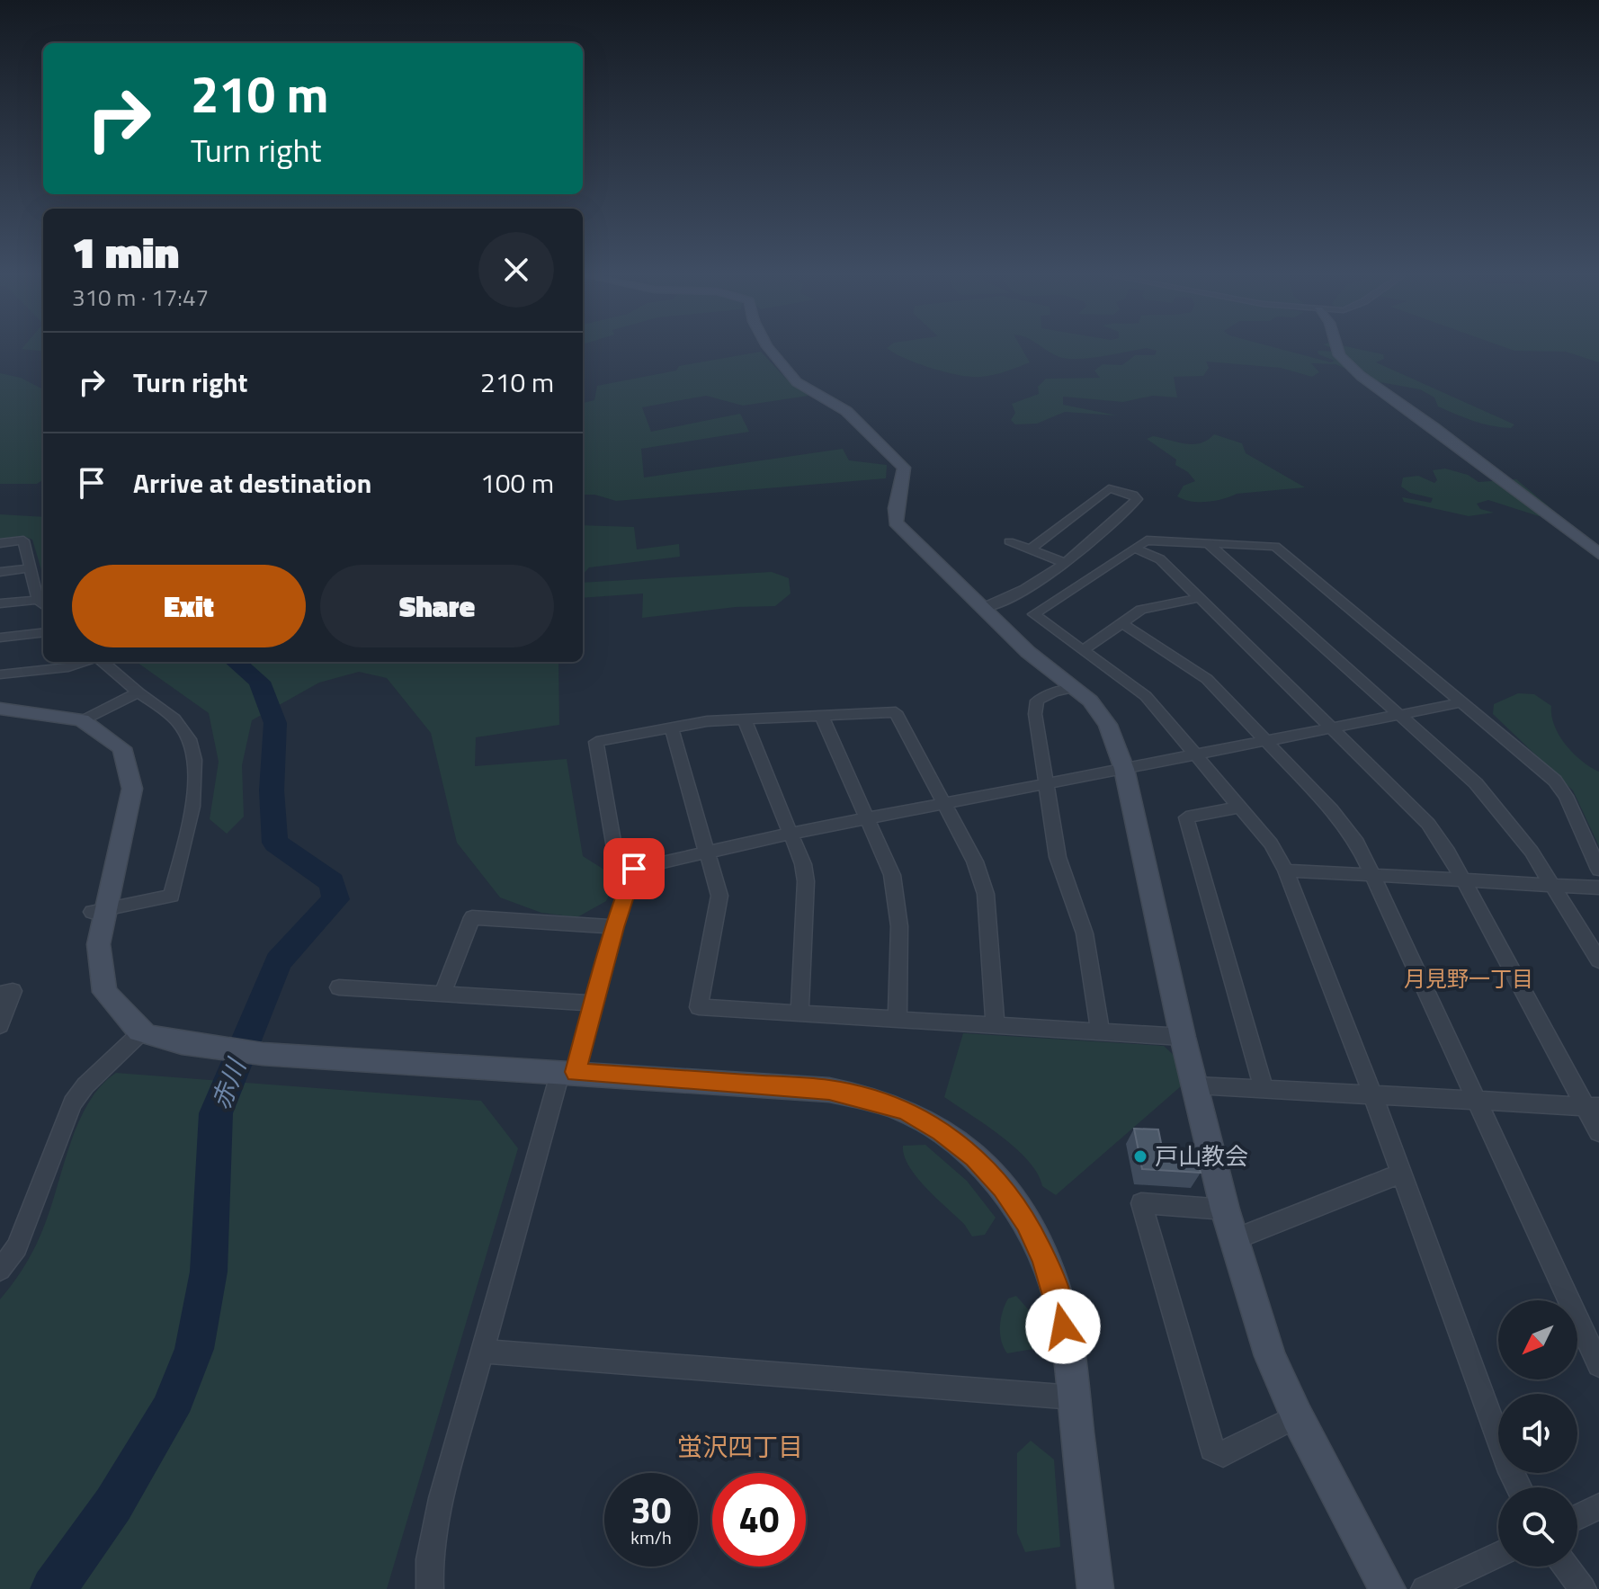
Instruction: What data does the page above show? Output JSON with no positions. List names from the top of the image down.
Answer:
{
  "districts": ["月見野一丁目", "蛍沢四丁目"],
  "water": ["赤川"],
  "places": ["戸山教会"],
  "north": "bottom left",
  "page": {
    "turn": ["210 m", "Turn right"],
    "heading": ["1 min", "310 m · 17:47"],
    "list": [
      {
        "name": "Turn right",
        "value": "210 m"
      },
      {
        "name": "Arrive at destination",
        "value": "100 m"
      }
    ],
    "buttons": ["Exit", "Share"],
    "speed": "30 km/h",
    "limit": "40"
  }
}
